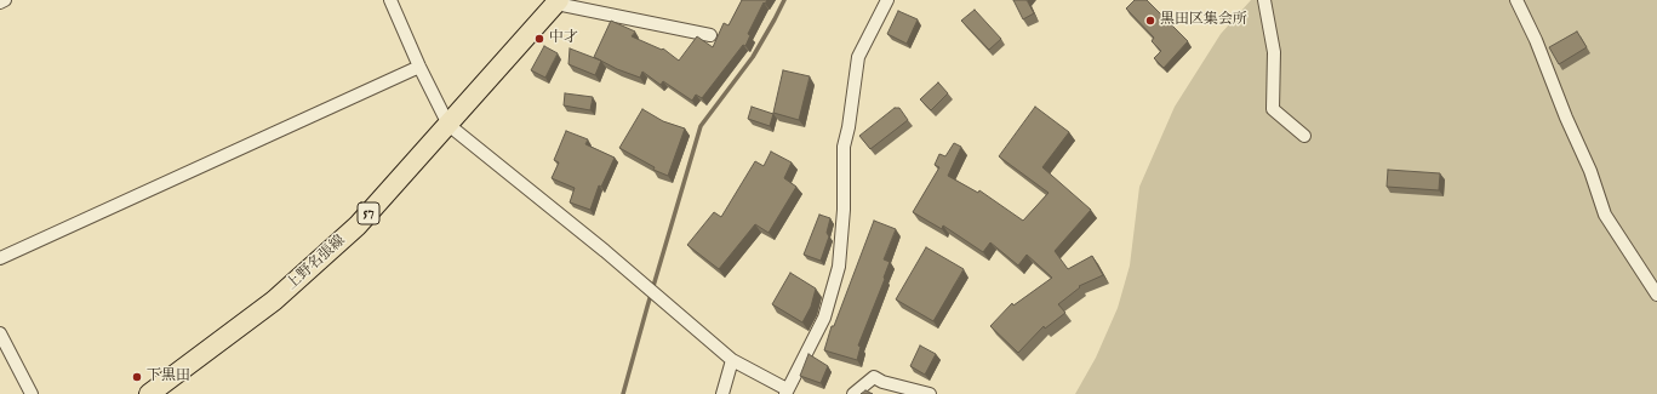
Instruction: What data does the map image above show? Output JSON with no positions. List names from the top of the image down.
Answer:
{
  "streets": {
    "main road": ["57", "上野名張線"]
  },
  "places": ["黒田区集会所", "中才", "下黒田"]
}
